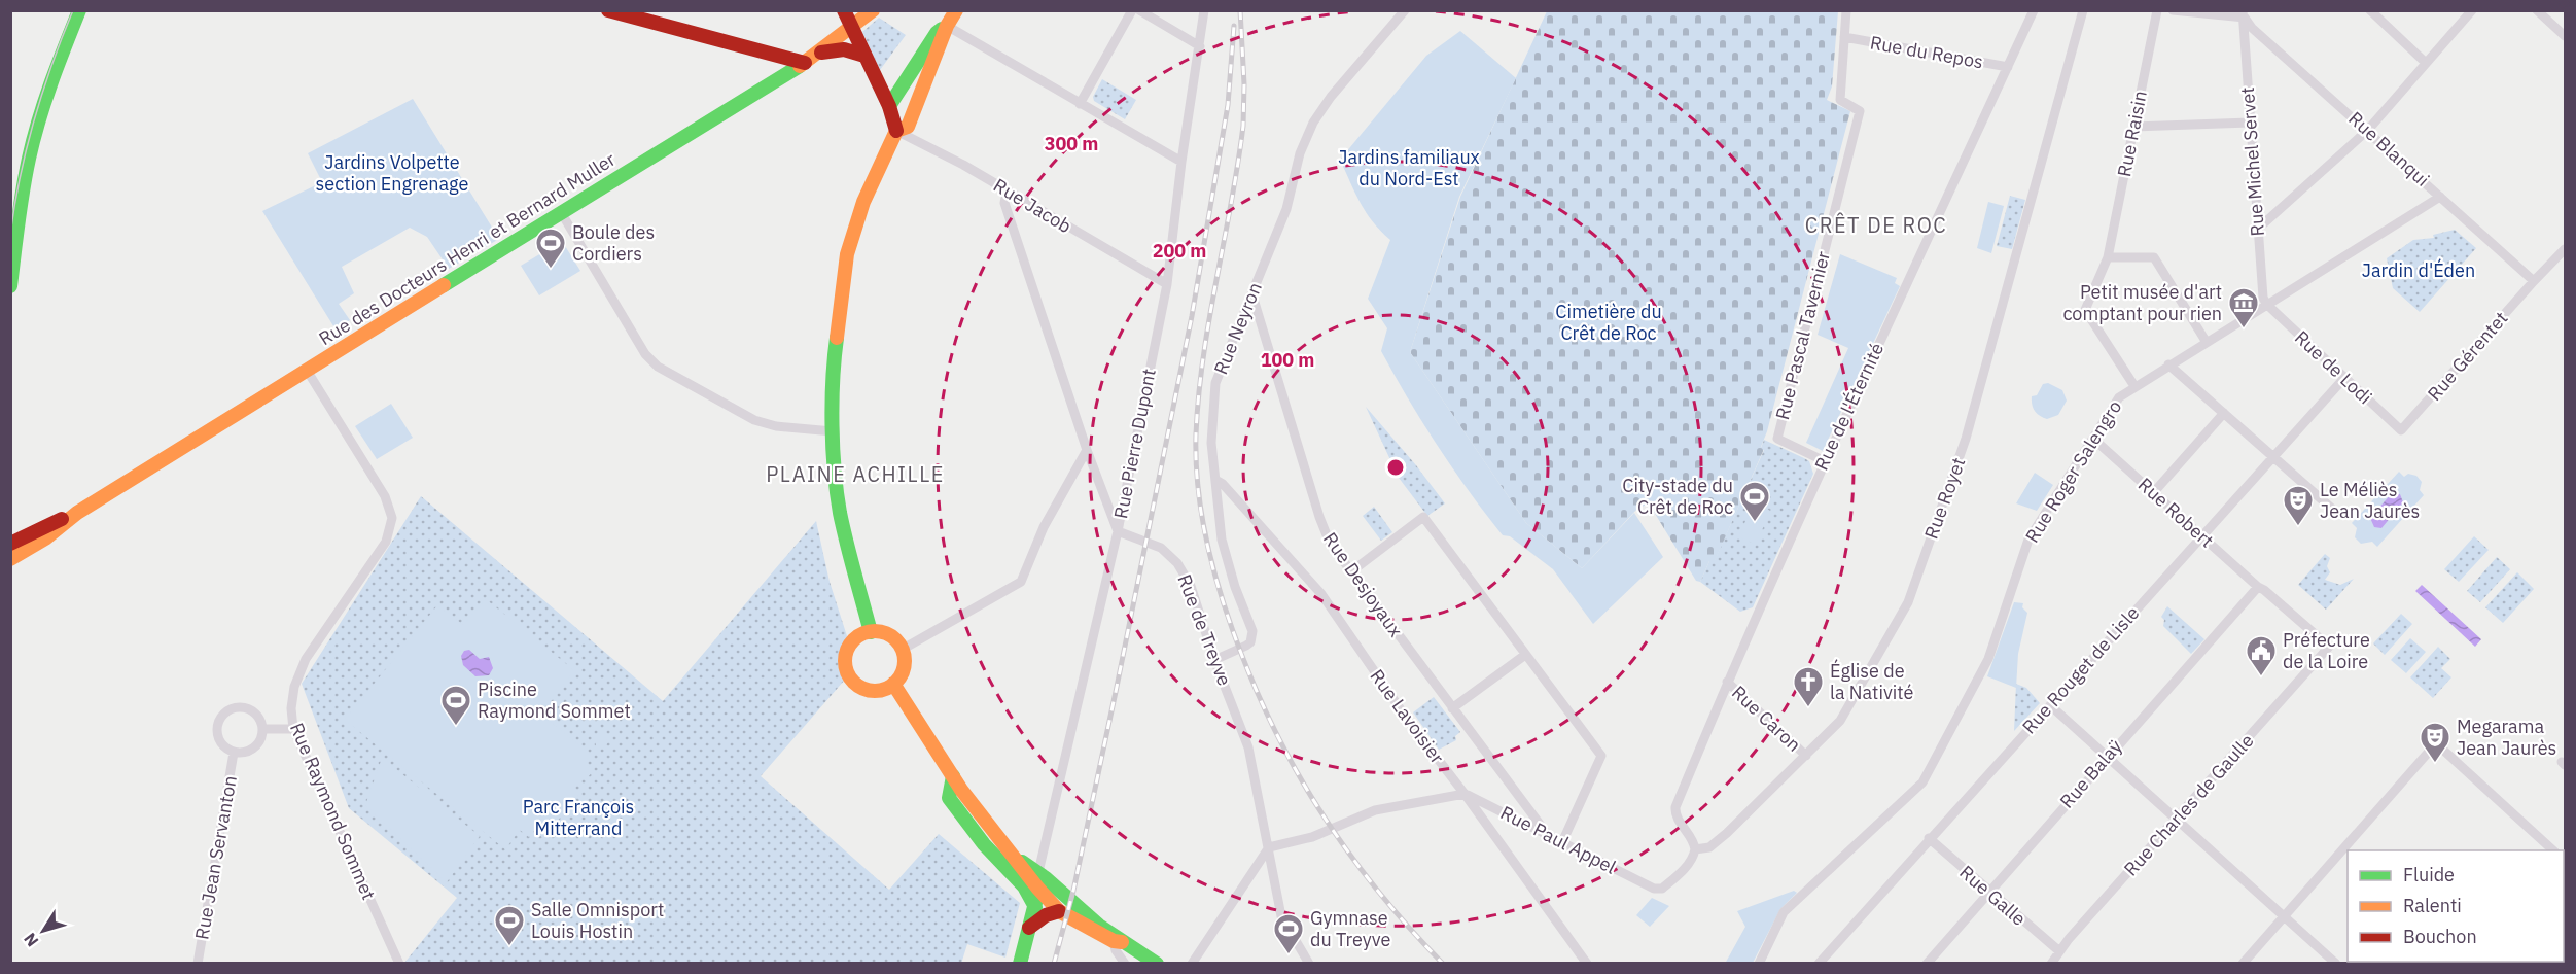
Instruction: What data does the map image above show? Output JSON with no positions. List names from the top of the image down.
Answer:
{
  "streets": {
    "main road": ["Rue des Docteurs Henri et Bernard Muller"],
    "street": [
      "Rue du Repos",
      "Rue Raisin",
      "Rue Blanqui",
      "Rue Michel Servet",
      "Rue Jacob",
      "Rue Neyron",
      "Rue Pascal Tavernier",
      "Rue Gérentet",
      "Rue de Lodi",
      "Rue de l'Éternité",
      "Rue Pierre Dupont",
      "Rue Roger Salengro",
      "Rue Royet",
      "Rue Robert",
      "Rue Desjoyaux",
      "Rue de Treyve",
      "Rue Rouget de Lisle",
      "Rue Lavoisier",
      "Rue Caron",
      "Rue Balaÿ",
      "Rue Charles de Gaulle",
      "Rue Raymond Sommet",
      "Rue Paul Appel",
      "Rue Jean Servanton",
      "Rue Galle"
    ]
  },
  "crossings": [
    ["Rue du Repos", "Rue Pascal Tavernier"],
    ["Rue du Repos", "Rue de l'Éternité"],
    ["Rue Raisin", "Rue Roger Salengro"],
    ["Rue Blanqui", "Rue Michel Servet"],
    ["Rue Blanqui", "Rue Gérentet"],
    ["Rue Blanqui", "Rue Roger Salengro"],
    ["Rue Michel Servet", "Rue de Lodi"],
    ["Rue Michel Servet", "Rue Roger Salengro"],
    ["Rue Jacob", "Rue Pierre Dupont"],
    ["Rue des Docteurs Henri et Bernard Muller", "Rue Raymond Sommet"],
    ["Rue Neyron", "Rue Desjoyaux"],
    ["Rue Neyron", "Rue de Treyve"],
    ["Rue Neyron", "Rue Lavoisier"],
    ["Rue Pascal Tavernier", "Rue de l'Éternité"],
    ["Rue Gérentet", "Rue de Lodi"],
    ["Rue de Lodi", "Rue Roger Salengro"],
    ["Rue de Lodi", "Rue Rouget de Lisle"],
    ["Rue de l'Éternité", "Rue Royet"],
    ["Rue de l'Éternité", "Rue Caron"],
    ["Rue Pierre Dupont", "Rue de Treyve"],
    ["Rue Roger Salengro", "Rue Robert"],
    ["Rue Royet", "Rue Caron"],
    ["Rue Royet", "Rue Paul Appel"],
    ["Rue Robert", "Rue Rouget de Lisle"],
    ["Rue Robert", "Rue Balaÿ"],
    ["Rue Robert", "Rue Charles de Gaulle"],
    ["Rue Desjoyaux", "Rue Paul Appel"],
    ["Rue Rouget de Lisle", "Rue Galle"],
    ["Rue Lavoisier", "Rue Paul Appel"],
    ["Rue Balaÿ", "Rue Galle"],
    ["Rue Charles de Gaulle", "Rue Galle"]
  ],
  "districts": ["CRÊT DE ROC", "PLAINE ACHILLE"],
  "parks": [
    "Jardins familiaux du Nord-Est",
    "Jardins Volpette section Engrenage",
    "Jardin d'Éden",
    "Cimetière du Crêt de Roc",
    "Parc François Mitterrand"
  ],
  "places": {
    "sports": [
      "Boule des Cordiers",
      "City-stade du Crêt de Roc",
      "Piscine Raymond Sommet",
      "Salle Omnisport Louis Hostin",
      "Gymnase du Treyve"
    ],
    "museum": ["Petit musée d'art comptant pour rien"],
    "theatre": ["Le Méliès Jean Jaurès", "Megarama Jean Jaurès"],
    "public building": ["Préfecture de la Loire"],
    "church": ["Église de la Nativité"]
  },
  "legend": ["Fluide", "Ralenti", "Bouchon"],
  "north": "bottom left",
  "rings": ["300 m", "200 m", "100 m"]
}
